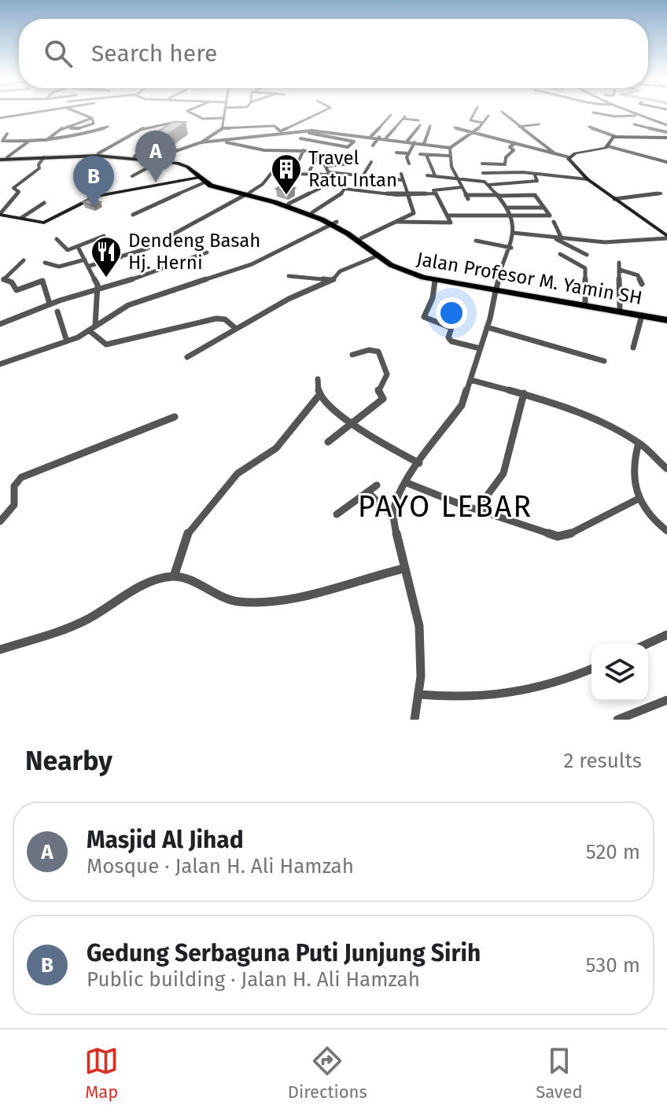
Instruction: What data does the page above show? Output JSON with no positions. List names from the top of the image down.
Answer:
{
  "streets": {
    "highway": ["Jalan Profesor M. Yamin SH"]
  },
  "districts": ["PAYO LEBAR"],
  "places": {
    "building": ["Travel Ratu Intan"],
    "restaurant": ["Dendeng Basah Hj. Herni"]
  },
  "page": {
    "search": "Search here",
    "pins": ["A", "B"],
    "heading": ["Nearby", "2 results"],
    "list": [
      {
        "mark": "A",
        "name": "Masjid Al Jihad",
        "note": "Mosque · Jalan H. Ali Hamzah",
        "value": "520 m"
      },
      {
        "mark": "B",
        "name": "Gedung Serbaguna Puti Junjung Sirih",
        "note": "Public building · Jalan H. Ali Hamzah",
        "value": "530 m"
      }
    ],
    "nav": ["Map", "Directions", "Saved"]
  }
}
